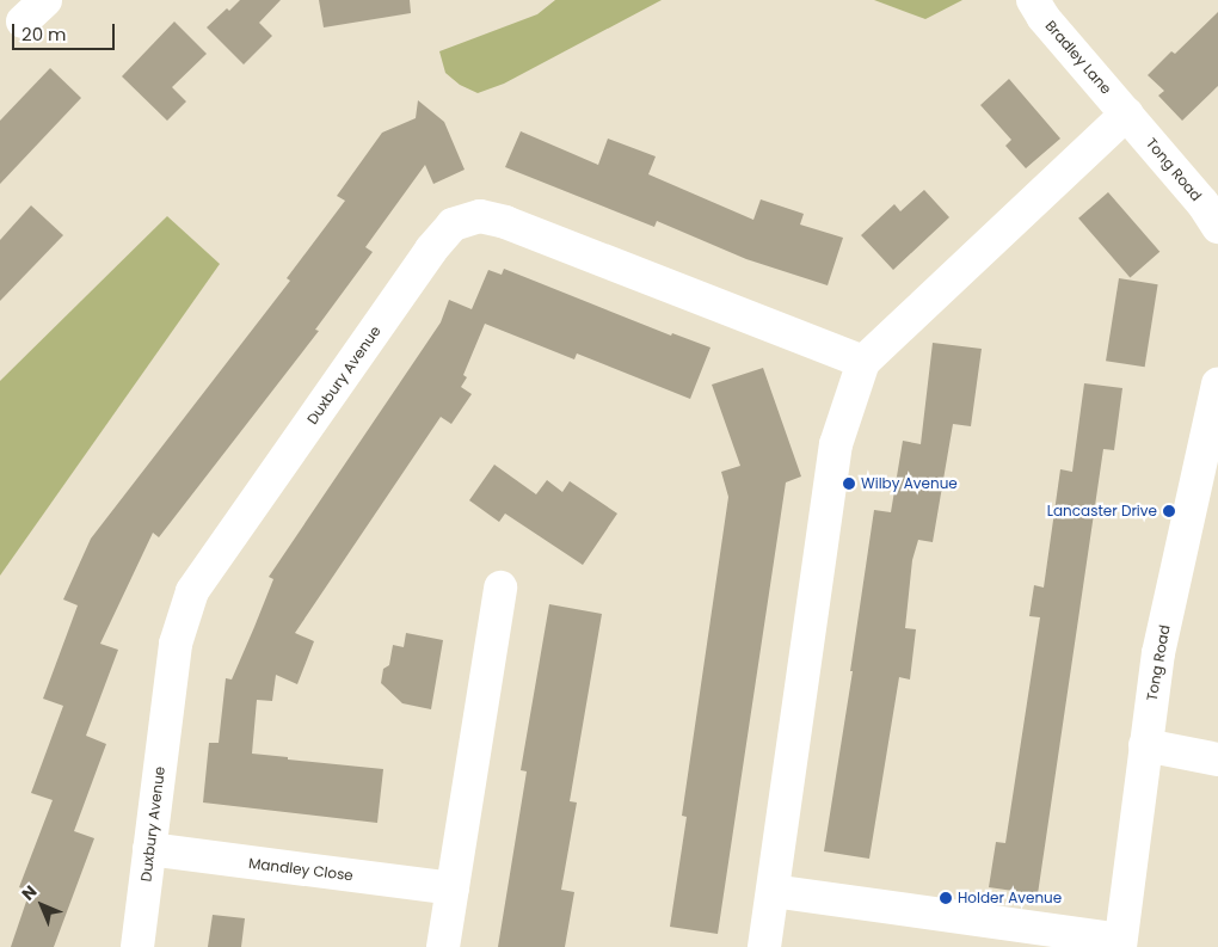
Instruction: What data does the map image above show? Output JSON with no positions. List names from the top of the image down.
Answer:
{
  "streets": {
    "street": [
      "Bradley Lane",
      "Tong Road",
      "Duxbury Avenue",
      "Mandley Close"
    ]
  },
  "crossings": [
    ["Bradley Lane", "Tong Road"],
    ["Duxbury Avenue", "Mandley Close"]
  ],
  "places": ["Wilby Avenue", "Lancaster Drive", "Holder Avenue"],
  "scale_bar": "20 m",
  "north": "top left"
}
